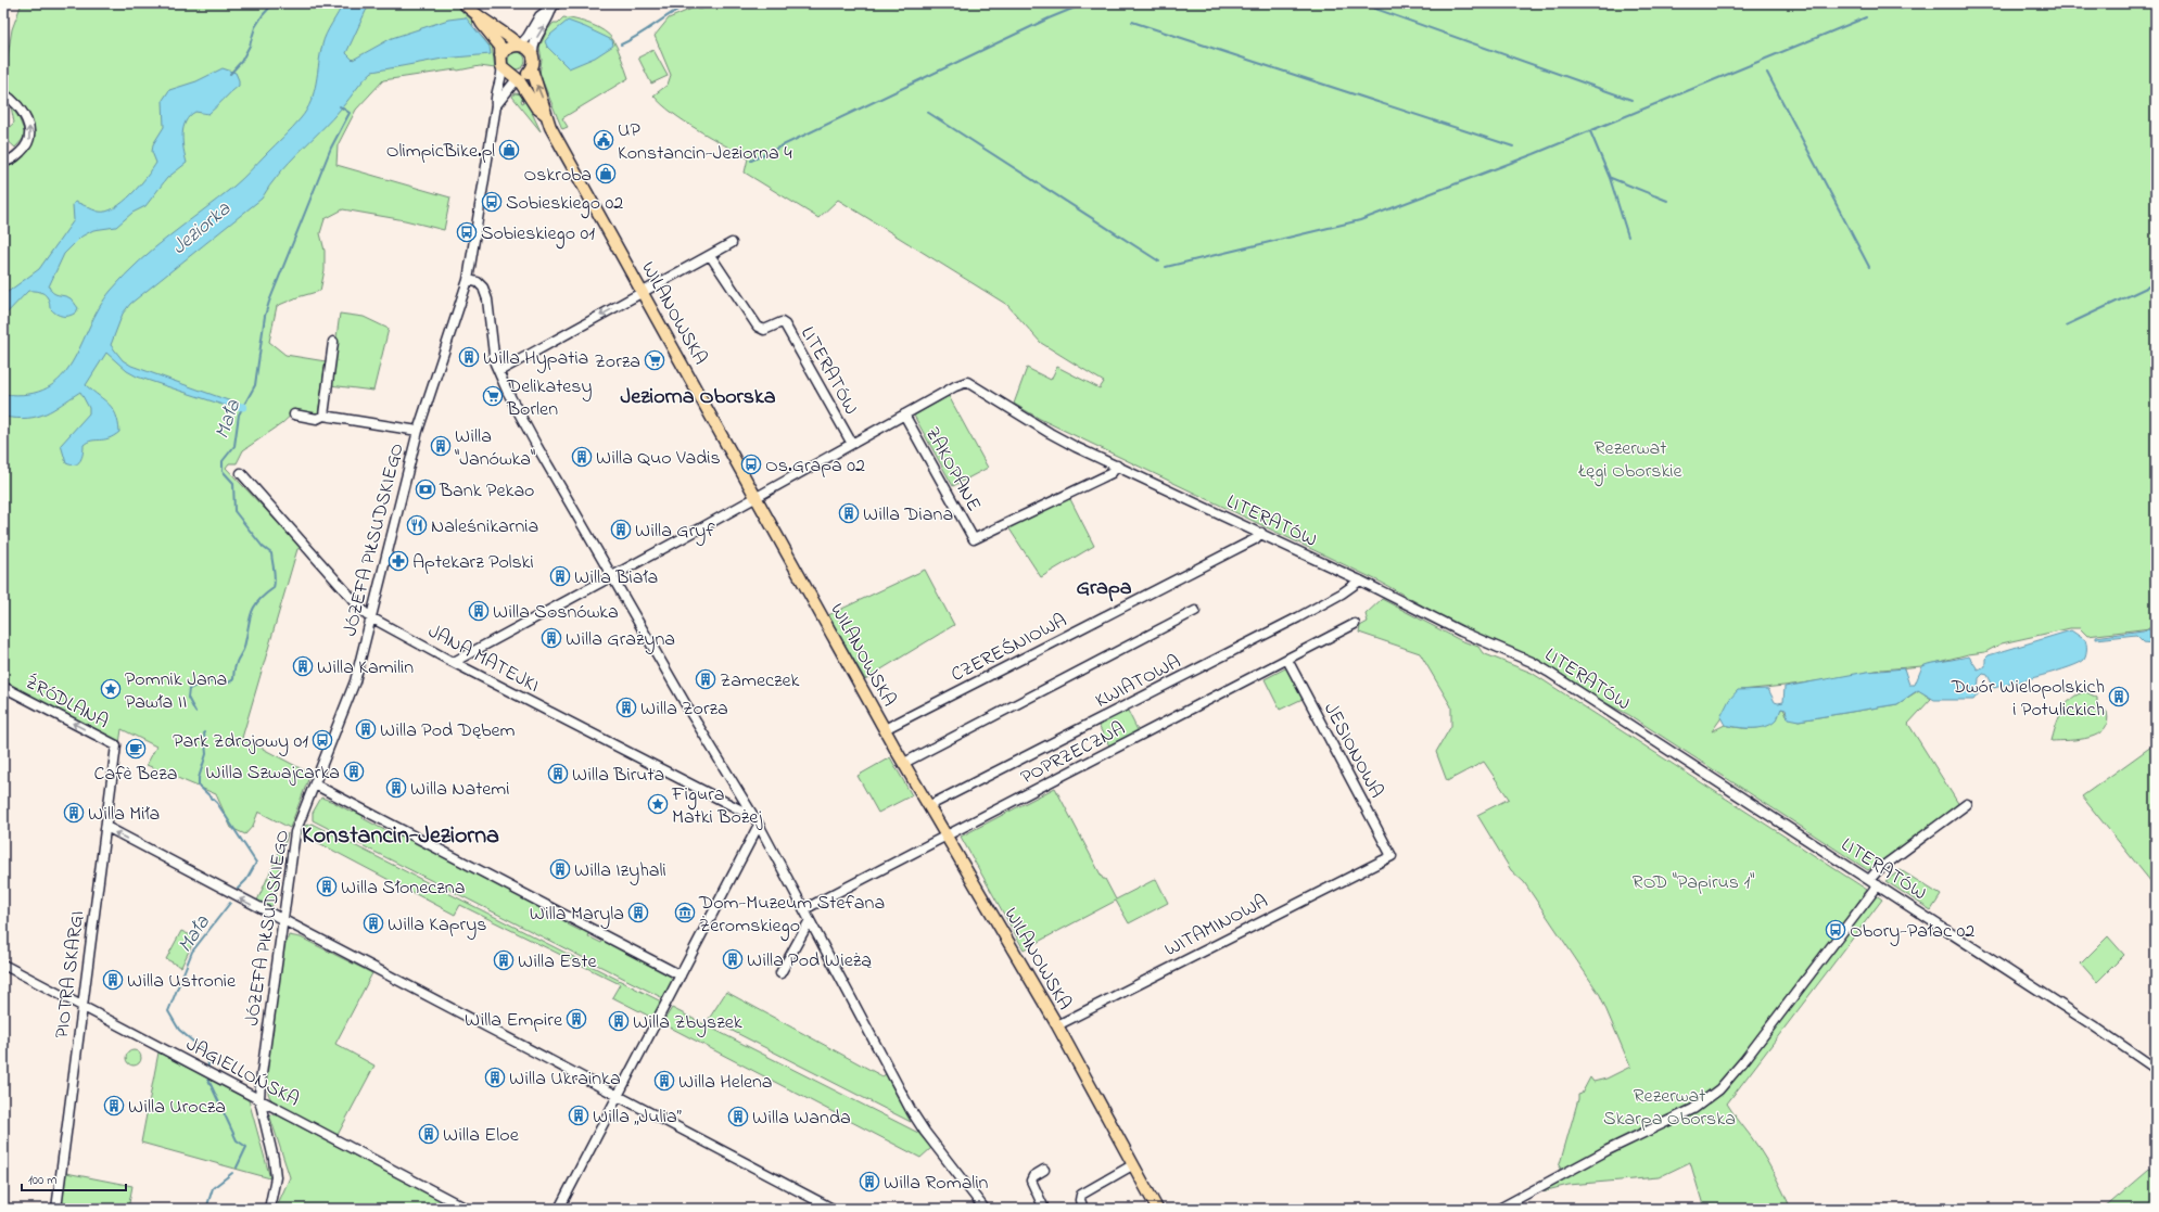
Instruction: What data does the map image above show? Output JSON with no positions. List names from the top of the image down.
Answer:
{
  "streets": {
    "main road": ["WILANOWSKA"],
    "street": [
      "LITERATÓW",
      "ZAKOPANE",
      "JÓZEFA PIŁSUDSKIEGO",
      "CZEREŚNIOWA",
      "JANA MATEJKI",
      "KWIATOWA",
      "ŹRÓDLANA",
      "JESIONOWA",
      "POPRZECZNA",
      "WITAMINOWA",
      "PIOTRA SKARGI",
      "JAGIELLOŃSKA"
    ]
  },
  "crossings": [
    ["WILANOWSKA", "JÓZEFA PIŁSUDSKIEGO"],
    ["WILANOWSKA", "CZEREŚNIOWA"],
    ["WILANOWSKA", "KWIATOWA"],
    ["WILANOWSKA", "POPRZECZNA"],
    ["WILANOWSKA", "WITAMINOWA"],
    ["LITERATÓW", "ZAKOPANE"],
    ["LITERATÓW", "CZEREŚNIOWA"],
    ["LITERATÓW", "KWIATOWA"],
    ["JÓZEFA PIŁSUDSKIEGO", "JANA MATEJKI"],
    ["JÓZEFA PIŁSUDSKIEGO", "JAGIELLOŃSKA"],
    ["ŹRÓDLANA", "PIOTRA SKARGI"],
    ["JESIONOWA", "POPRZECZNA"],
    ["JESIONOWA", "WITAMINOWA"],
    ["PIOTRA SKARGI", "JAGIELLOŃSKA"]
  ],
  "one_way": ["ŹRÓDLANA"],
  "districts": ["Jeziorna Oborska", "Grapa", "Konstancin-Jeziorna"],
  "water": ["Jeziorka", "Mała"],
  "parks": ["Rezerwat Łęgi Oborskie", "ROD \"Papirus 1\"", "Rezerwat Skarpa Oborska"],
  "places": {
    "public building": ["UP Konstancin-Jeziorna 4"],
    "shop": ["OlimpicBike.pl", "Oskroba"],
    "bus stop": [
      "Sobieskiego 02",
      "Sobieskiego 01",
      "Os.Grapa 02",
      "Park Zdrojowy 01",
      "Obory-Pałac 02"
    ],
    "building": [
      "Willa Hypatia",
      "Willa \"Janówka\"",
      "Willa Quo Vadis",
      "Willa Diana",
      "Willa Gryf",
      "Willa Biała",
      "Willa Sosnówka",
      "Willa Grażyna",
      "Willa Kamilin",
      "Zameczek",
      "Dwór Wielopolskich i Potulickich",
      "Willa Zorza",
      "Willa Pod Dębem",
      "Willa Szwajcarka",
      "Willa Biruta",
      "Willa Natemi",
      "Willa Miła",
      "Willa Izyhali",
      "Willa Słoneczna",
      "Willa Maryla",
      "Willa Kaprys",
      "Willa Pod Wieżą",
      "Willa Este",
      "Willa Ustronie",
      "Willa Empire",
      "Willa Zbyszek",
      "Willa Ukrainka",
      "Willa Helena",
      "Willa Urocza",
      "Willa „Julia”",
      "Willa Wanda",
      "Willa Eloe",
      "Willa Romalin"
    ],
    "supermarket": ["Zorza", "Delikatesy Borlen"],
    "bank": ["Bank Pekao"],
    "restaurant": ["Naleśnikarnia"],
    "pharmacy": ["Aptekarz Polski"],
    "place": ["Pomnik Jana Pawła II", "Figura Matki Bożej"],
    "cafe": ["Cafè Beza"],
    "museum": ["Dom-Muzeum Stefana Żeromskiego"]
  },
  "scale_bar": "100 m"
}
